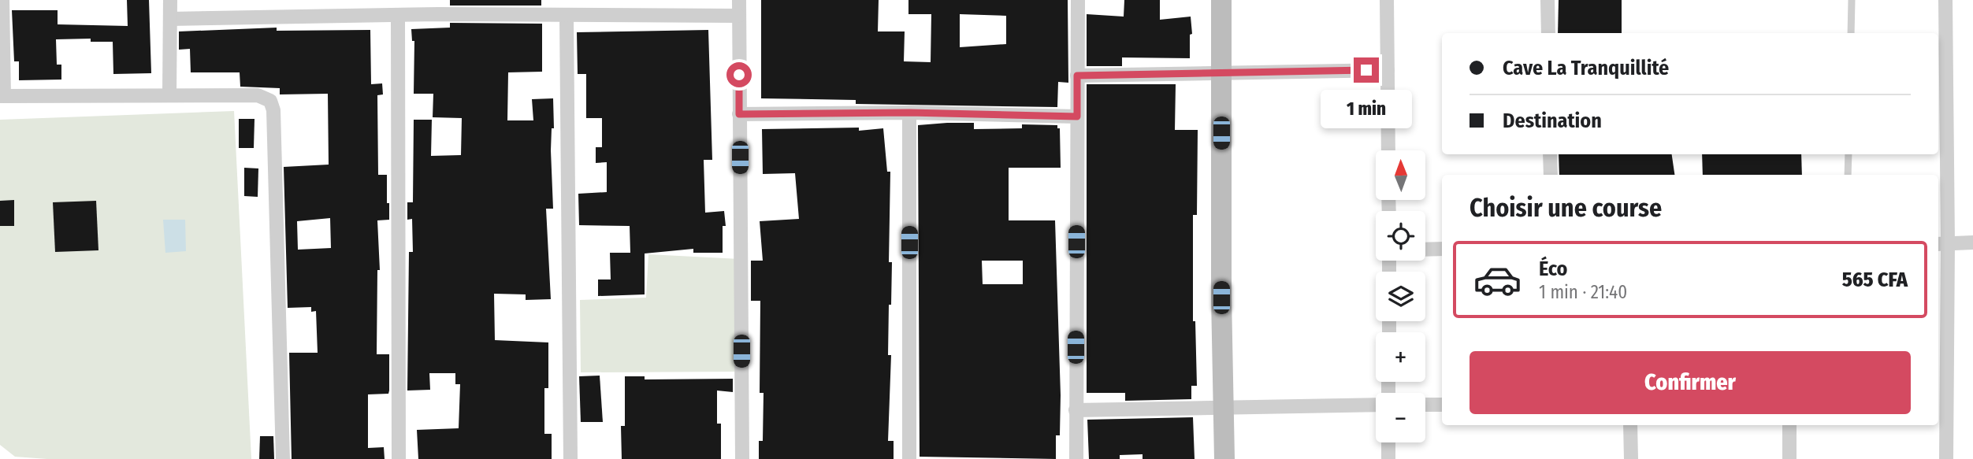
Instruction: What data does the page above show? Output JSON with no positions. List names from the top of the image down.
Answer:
{
  "north": "top",
  "page": {
    "banner": ["Cave La Tranquillité", "Destination"],
    "bubble": "1 min",
    "map_buttons": ["+", "−"],
    "heading": "Choisir une course",
    "list": [
      {
        "name": "Éco",
        "note": "1 min · 21:40",
        "value": "565 CFA"
      }
    ],
    "buttons": "Confirmer"
  }
}
